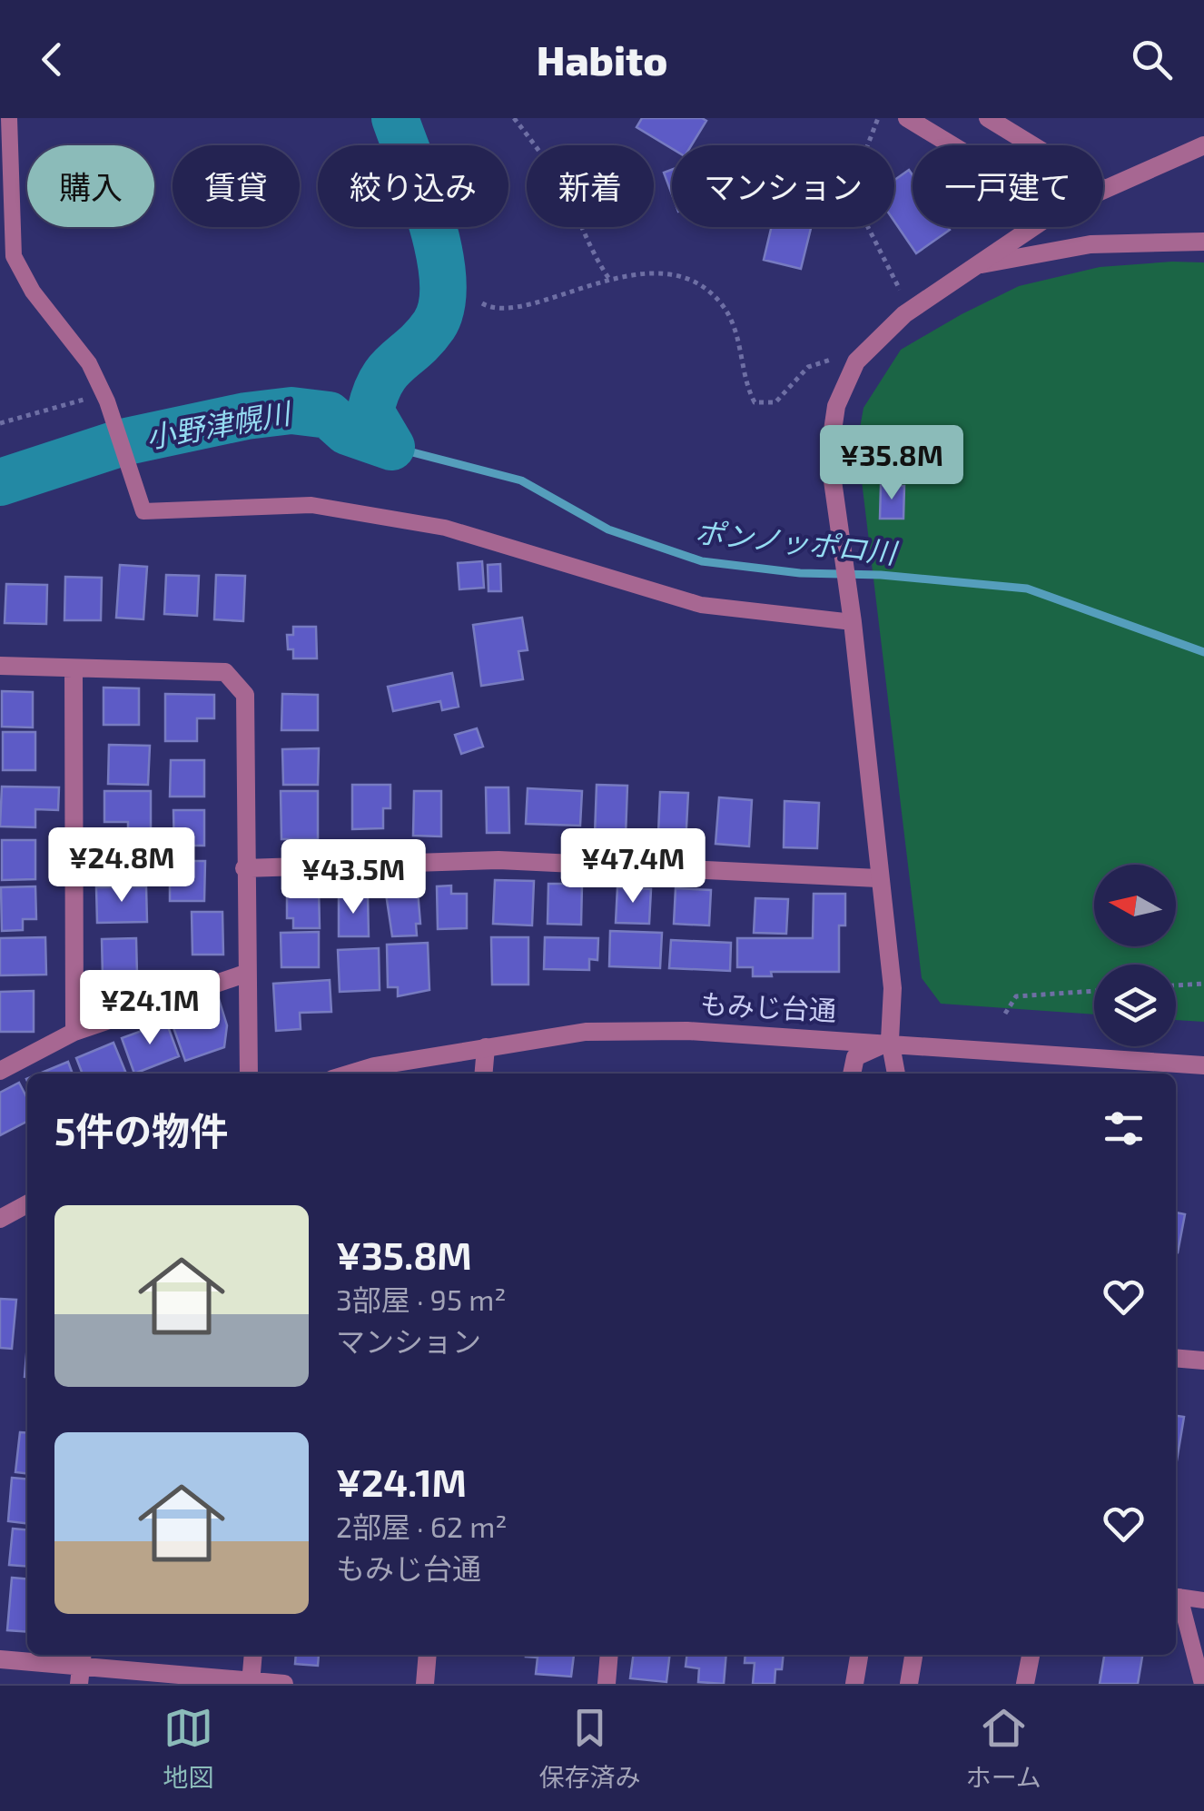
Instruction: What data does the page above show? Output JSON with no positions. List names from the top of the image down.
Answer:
{
  "streets": {
    "street": ["もみじ台通"]
  },
  "water": ["小野津幌川", "ポンノッポロ川"],
  "north": "left",
  "page": {
    "header": "Habito",
    "chip": [
      "購入",
      "賃貸",
      "絞り込み",
      "新着",
      "マンション",
      "一戸建て"
    ],
    "price": [
      "¥35.8M",
      "¥24.8M",
      "¥47.4M",
      "¥43.5M",
      "¥24.1M"
    ],
    "heading": "5件の物件",
    "list": [
      {
        "name": "¥35.8M",
        "note": "3部屋 · 95 m² · マンション"
      },
      {
        "name": "¥24.1M",
        "note": "2部屋 · 62 m² · もみじ台通"
      }
    ],
    "tabs": ["地図", "保存済み", "ホーム"]
  }
}
